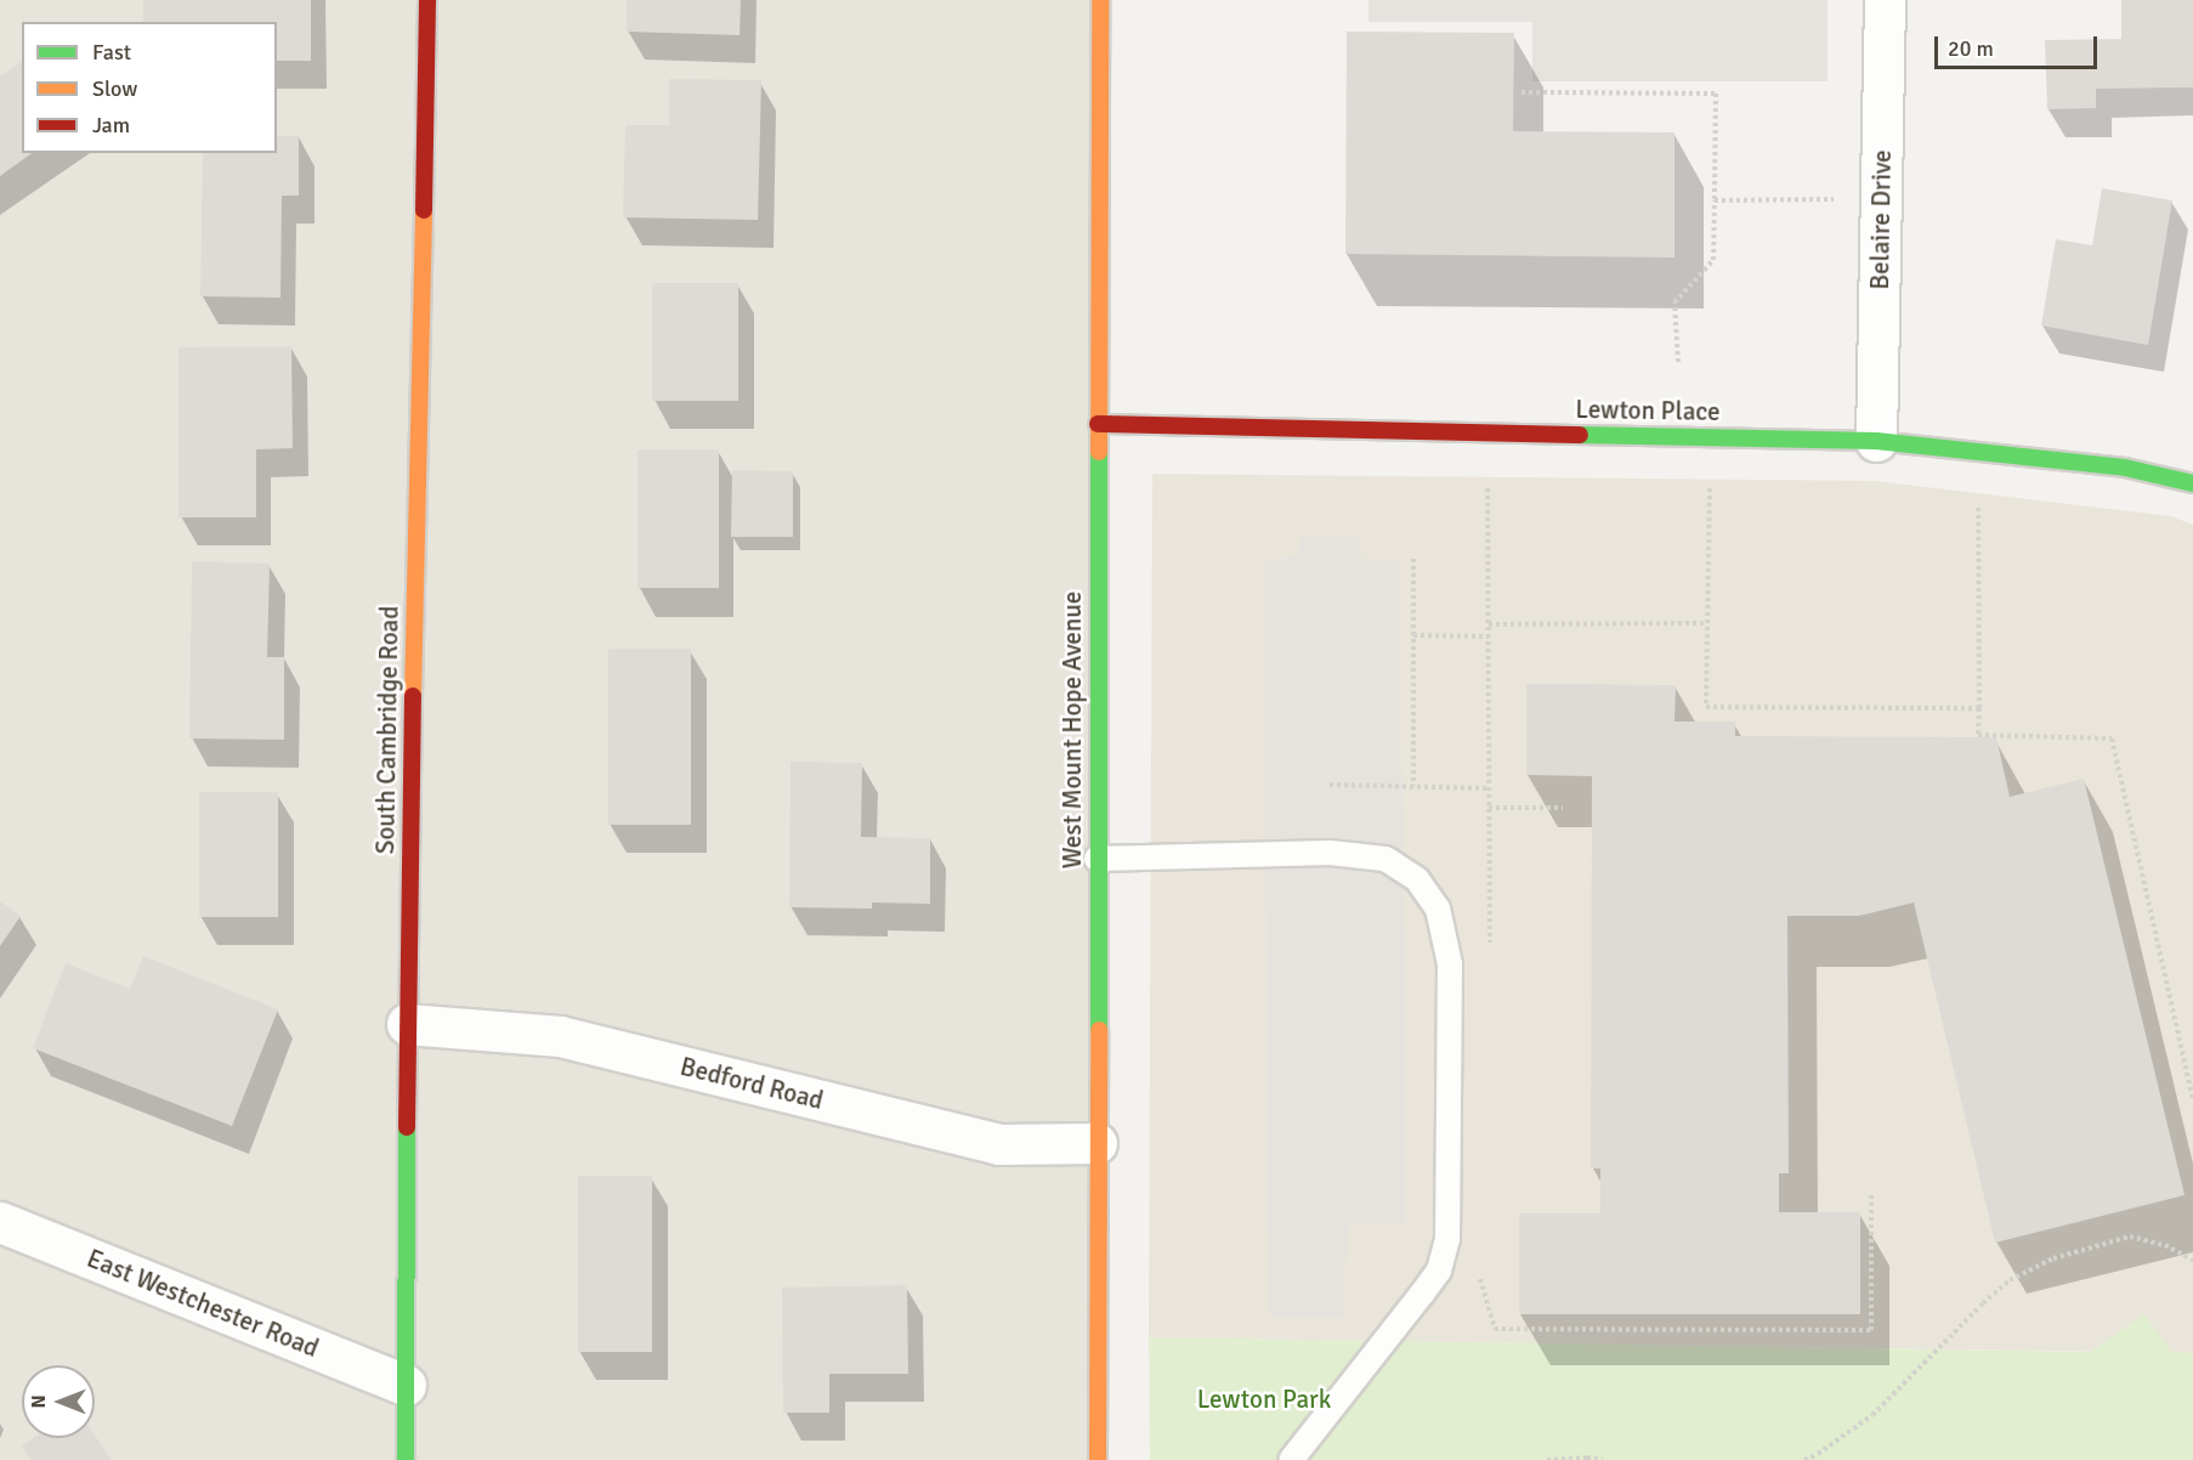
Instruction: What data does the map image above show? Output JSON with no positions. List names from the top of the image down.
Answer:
{
  "streets": {
    "street": [
      "Belaire Drive",
      "Lewton Place",
      "South Cambridge Road",
      "West Mount Hope Avenue",
      "Bedford Road",
      "East Westchester Road"
    ]
  },
  "crossings": [
    ["Belaire Drive", "Lewton Place"],
    ["Lewton Place", "West Mount Hope Avenue"],
    ["South Cambridge Road", "Bedford Road"],
    ["South Cambridge Road", "East Westchester Road"],
    ["West Mount Hope Avenue", "Bedford Road"]
  ],
  "parks": ["Lewton Park"],
  "legend": ["Fast", "Slow", "Jam"],
  "scale_bar": "20 m",
  "north": "left"
}
